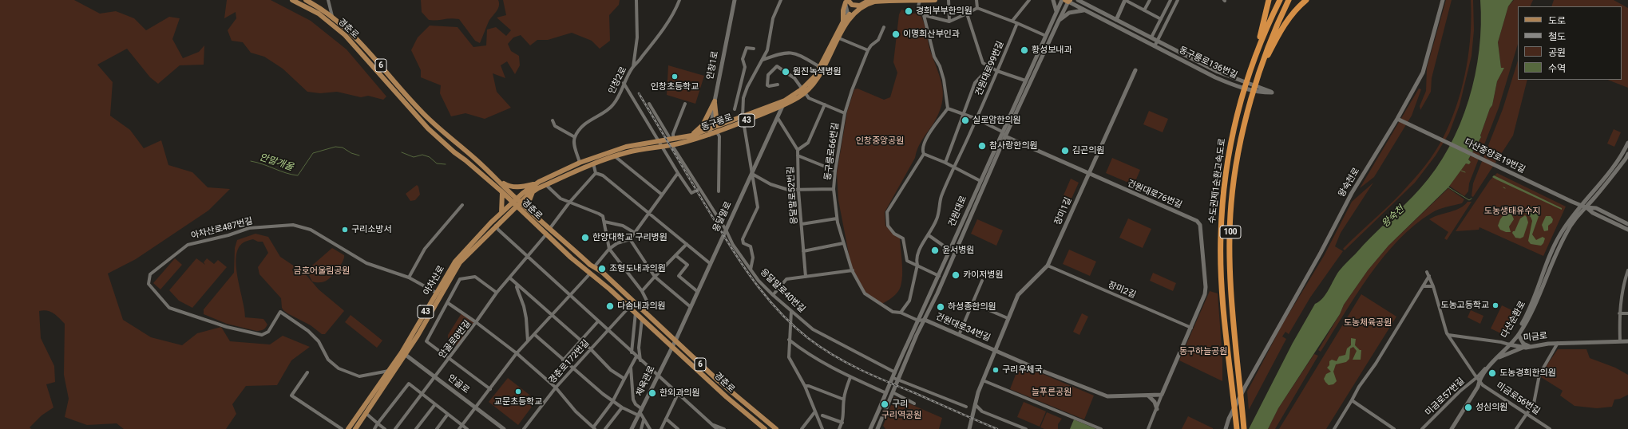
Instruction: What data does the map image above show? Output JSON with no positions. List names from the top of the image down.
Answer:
{
  "streets": {
    "highway": ["수도권제1순환고속도로", "100"],
    "main road": [
      "경춘로",
      "6",
      "43",
      "동구릉로",
      "아차산로"
    ],
    "street": [
      "동구릉로136번길",
      "인창1로",
      "건원대로99번길",
      "인창2로",
      "동구릉로66번길",
      "다산중앙로19번길",
      "왕숙천로",
      "건원대로76번길",
      "응달말로52번길",
      "건원대로",
      "장미1길",
      "응달말로",
      "아차산로487번길",
      "장미2길",
      "응달말로40번길",
      "다산순환로",
      "건원대로34번길",
      "미금로",
      "안골로8번길",
      "경춘로172번길",
      "체육관로",
      "안골로",
      "미금로57번길",
      "미금로56번길"
    ]
  },
  "crossings": [
    ["경춘로", "동구릉로"],
    ["경춘로", "응달말로"],
    ["경춘로", "아차산로"],
    ["경춘로", "경춘로172번길"],
    ["경춘로", "체육관로"],
    ["동구릉로136번길", "건원대로"],
    ["인창1로", "동구릉로"],
    ["건원대로99번길", "동구릉로66번길"],
    ["동구릉로", "동구릉로66번길"],
    ["동구릉로", "응달말로"],
    ["동구릉로", "아차산로"],
    ["다산중앙로19번길", "왕숙천로"],
    ["다산중앙로19번길", "다산순환로"],
    ["건원대로76번길", "건원대로"],
    ["건원대로76번길", "장미1길"],
    ["건원대로76번길", "장미2길"],
    ["건원대로", "응달말로40번길"],
    ["건원대로", "건원대로34번길"],
    ["장미1길", "장미2길"],
    ["장미1길", "건원대로34번길"],
    ["응달말로", "응달말로40번길"],
    ["응달말로", "체육관로"],
    ["아차산로487번길", "아차산로"],
    ["아차산로", "안골로"],
    ["다산순환로", "미금로"],
    ["안골로8번길", "경춘로172번길"],
    ["안골로8번길", "안골로"],
    ["미금로57번길", "미금로56번길"]
  ],
  "water": ["안말개울", "왕숙천"],
  "parks": [
    "인창중앙공원",
    "도농생태유수지",
    "금호어울림공원",
    "도농체육공원",
    "동구하늘공원",
    "늘푸른공원",
    "구리역공원"
  ],
  "places": [
    "경희부부한의원",
    "이명희산부인과",
    "황성보내과",
    "원진녹색병원",
    "인창초등학교",
    "실로암한의원",
    "참사랑한의원",
    "김곤의원",
    "구리소방서",
    "한양대학교 구리병원",
    "윤서병원",
    "조형도내과의원",
    "카이저병원",
    "도농고등학교",
    "다솜내과의원",
    "하성종한의원",
    "구리우체국",
    "도농경희한의원",
    "교문초등학교",
    "한외과의원",
    "구리",
    "성심의원"
  ],
  "legend": [
    "도로",
    "철도",
    "공원",
    "수역"
  ]
}
